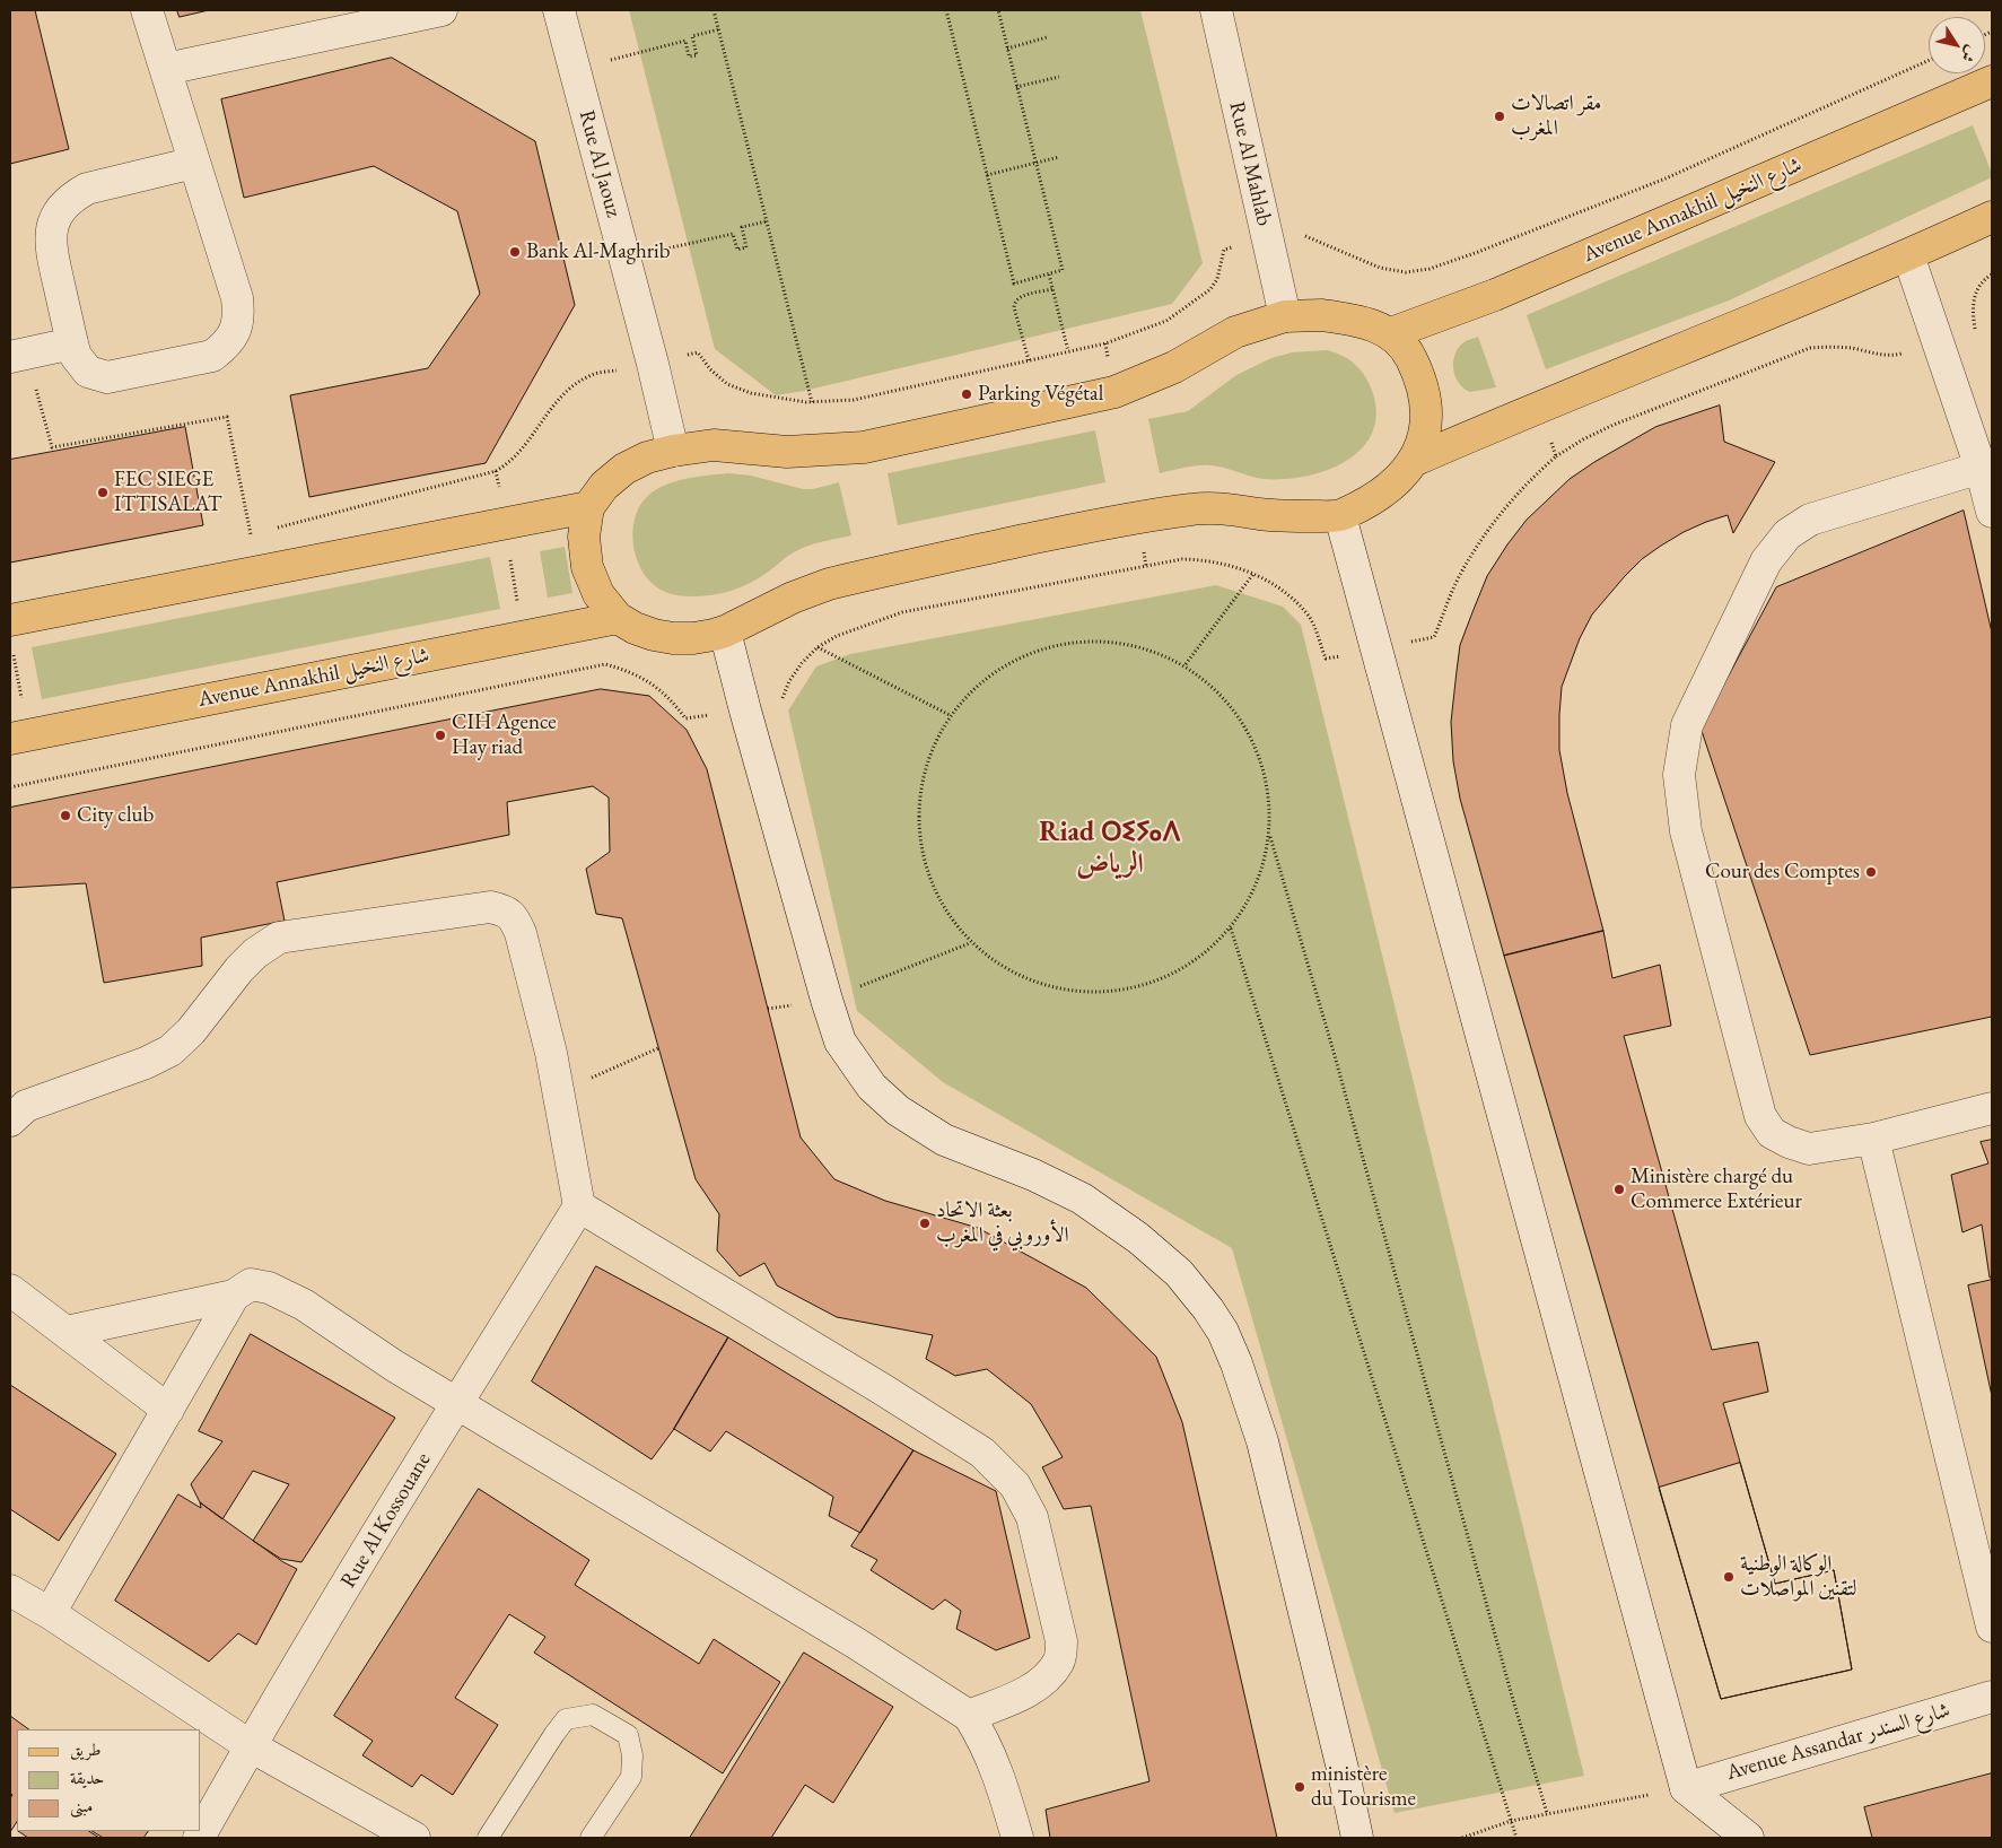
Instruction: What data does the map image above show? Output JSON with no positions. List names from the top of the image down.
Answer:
{
  "streets": {
    "main road": ["Avenue Annakhil شارع النخيل"],
    "street": [
      "Rue Al Jaouz",
      "Rue Al Mahlab",
      "Rue Al Kossouane",
      "Avenue Assandar شارع السندر"
    ]
  },
  "districts": ["Riad ⵔⵉⵢⴰⴷ الرياض"],
  "places": [
    "مقر اتصالات المغرب",
    "Bank Al-Maghrib",
    "Parking Végétal",
    "FEC SIEGE ITTISALAT",
    "CIH Agence Hay riad",
    "City club",
    "Cour des Comptes",
    "Ministère chargé du Commerce Extérieur",
    "بعثة الاتحاد الأوروبي في المغرب",
    "الوكالة الوطنية لتقنين المواصلات",
    "ministère du Tourisme"
  ],
  "legend": ["طريق", "حديقة", "مبنى"],
  "north": "bottom right"
}
